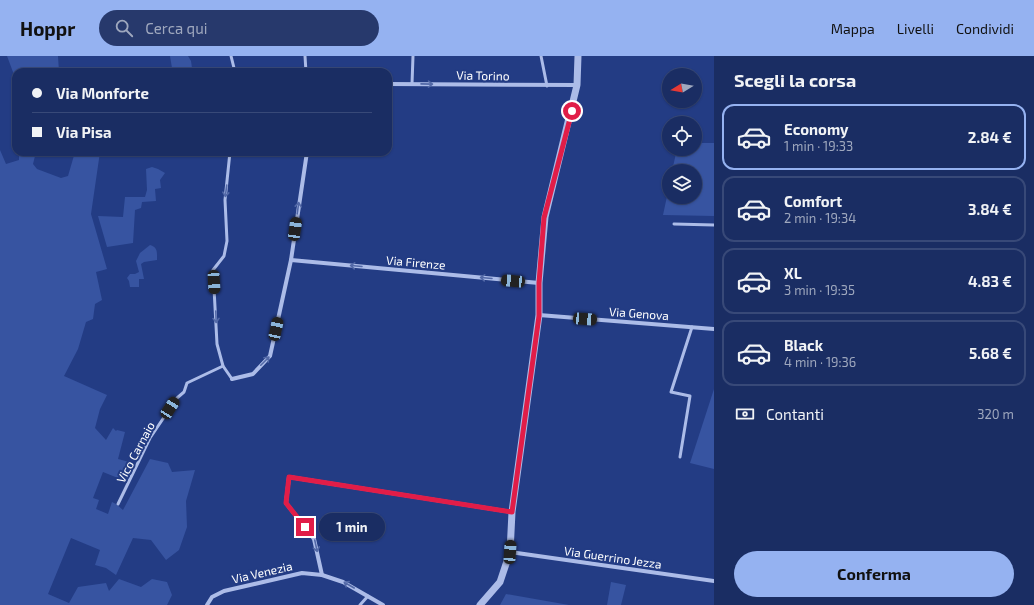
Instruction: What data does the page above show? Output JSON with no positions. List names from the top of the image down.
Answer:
{
  "streets": {
    "street": [
      "Via Torino",
      "Via Firenze",
      "Via Genova",
      "Via Guerrino Jezza",
      "Via Venezia"
    ],
    "lane": ["Vico Carnaio"]
  },
  "one_way": ["Via Torino", "Via Firenze"],
  "north": "left",
  "page": {
    "header": "Hoppr",
    "search": "Cerca qui",
    "nav": ["Mappa", "Livelli", "Condividi"],
    "heading": "Scegli la corsa",
    "banner": ["Via Monforte", "Via Pisa"],
    "list": [
      {
        "name": "Economy",
        "note": "1 min · 19:33",
        "value": "2.84 €"
      },
      {
        "name": "Comfort",
        "note": "2 min · 19:34",
        "value": "3.84 €"
      },
      {
        "name": "XL",
        "note": "3 min · 19:35",
        "value": "4.83 €"
      },
      {
        "name": "Black",
        "note": "4 min · 19:36",
        "value": "5.68 €"
      }
    ],
    "pay": ["Contanti", "320 m"],
    "bubble": "1 min",
    "buttons": "Conferma"
  }
}
